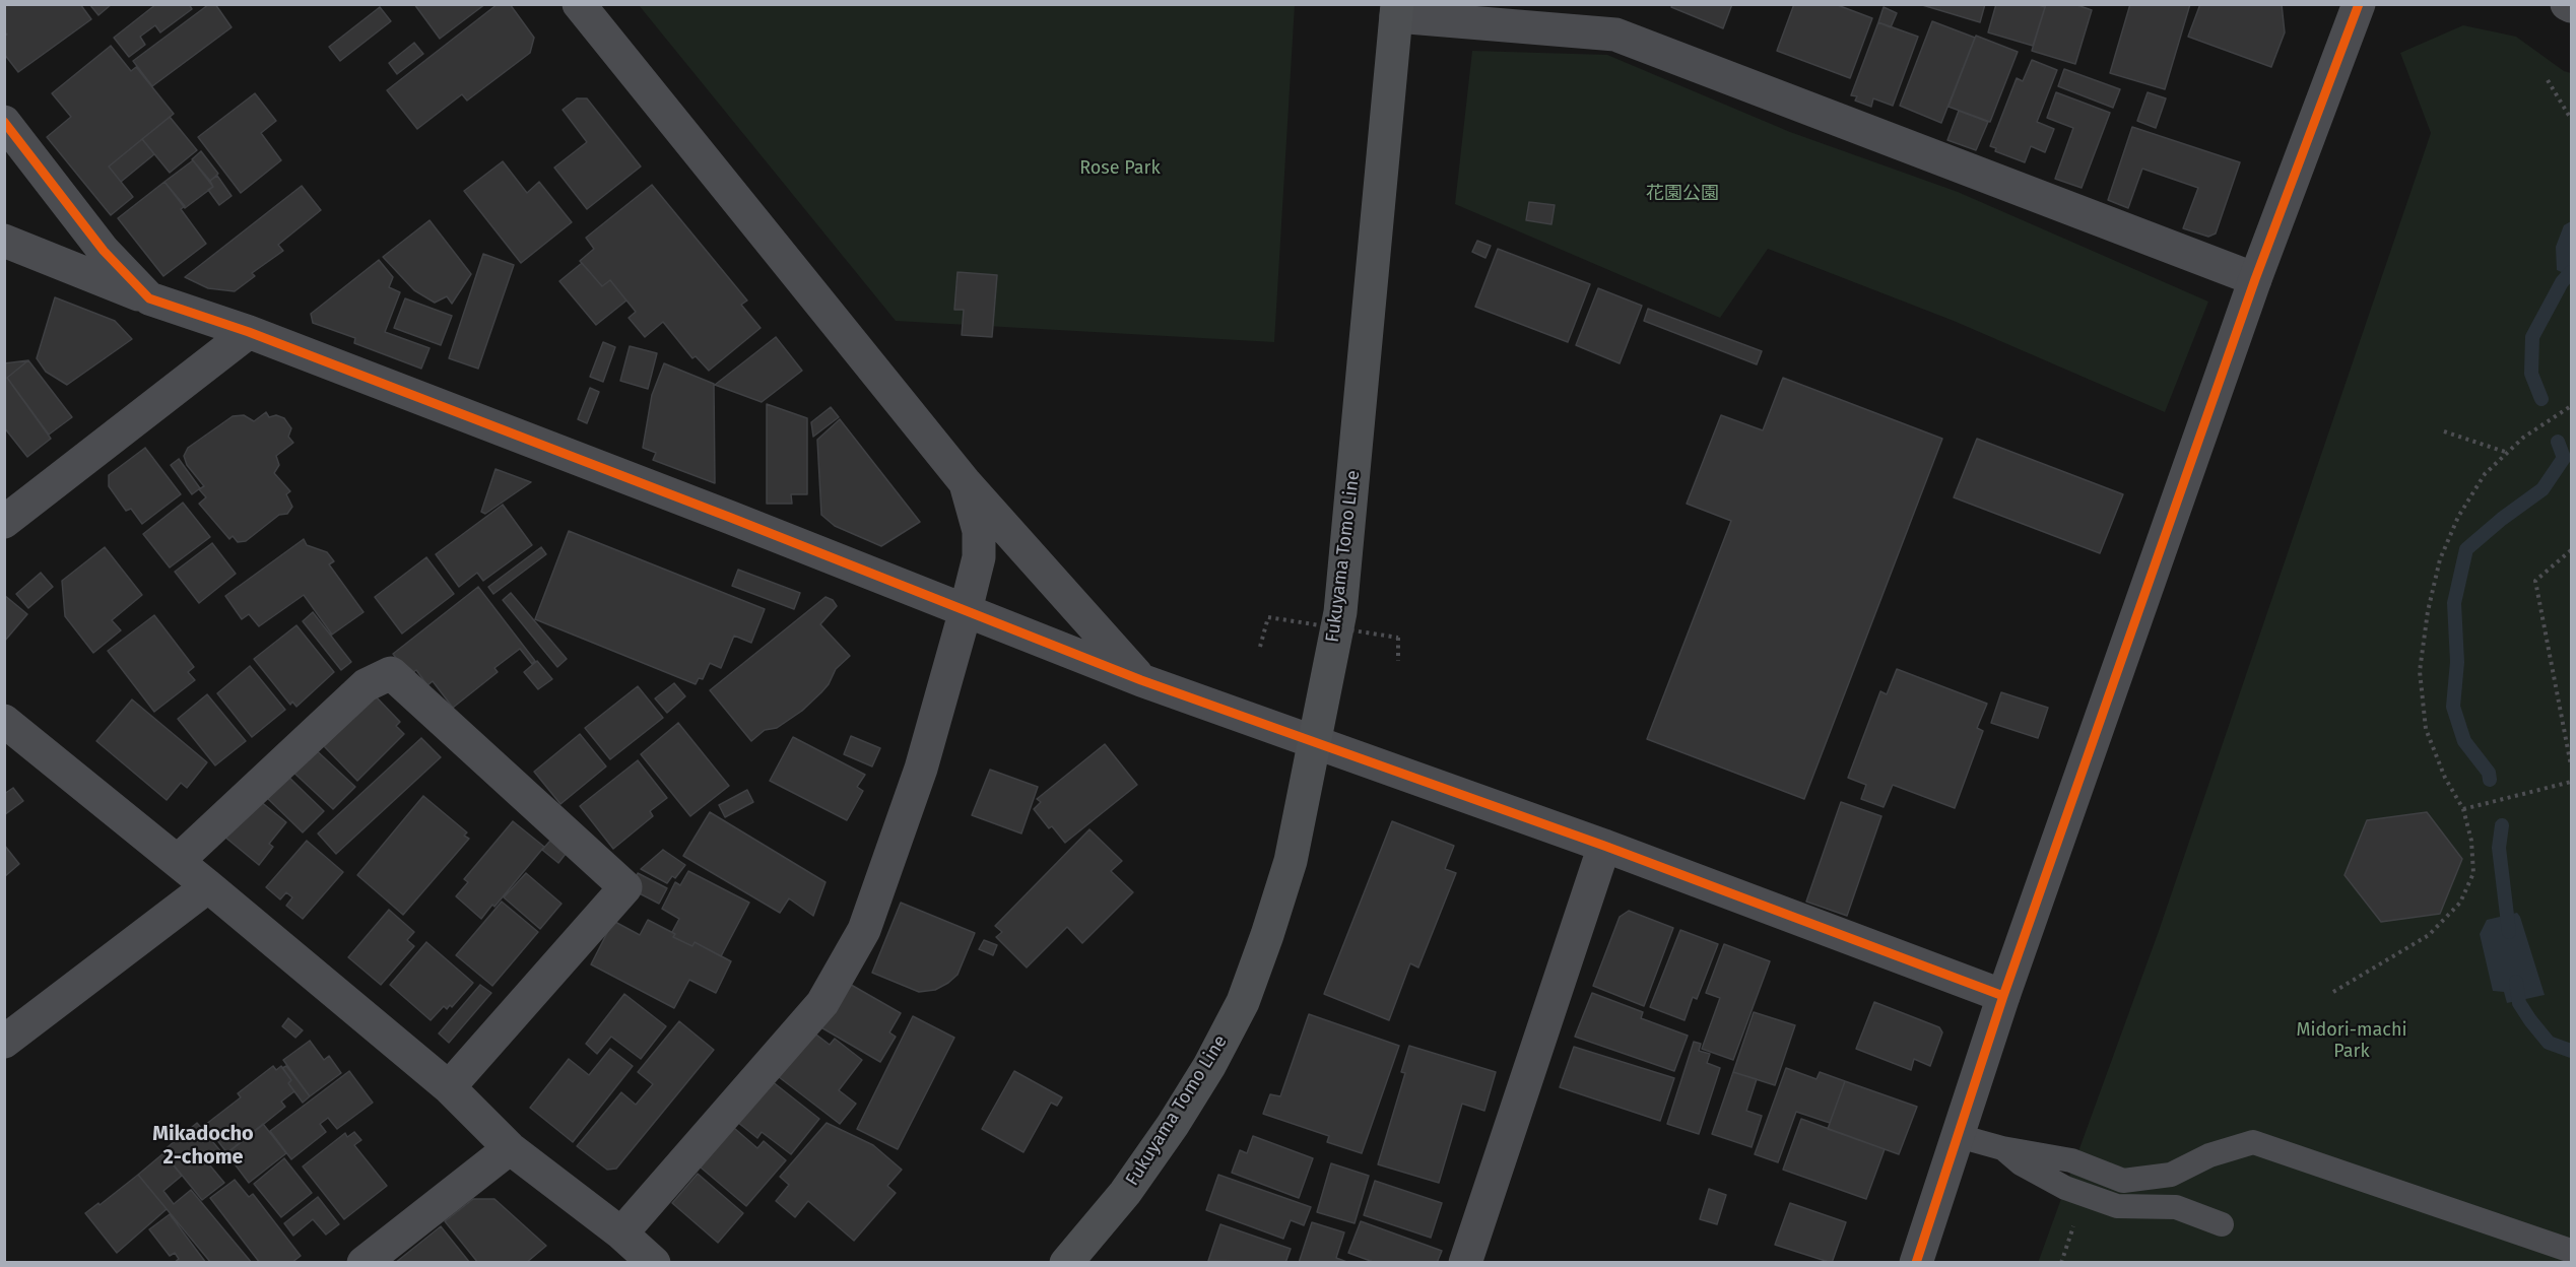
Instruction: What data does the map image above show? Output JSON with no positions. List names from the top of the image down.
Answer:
{
  "streets": {
    "main road": ["Fukuyama Tomo Line"]
  },
  "districts": ["Mikadocho 2-chome"],
  "parks": ["Rose Park", "花園公園", "Midori-machi Park"]
}
